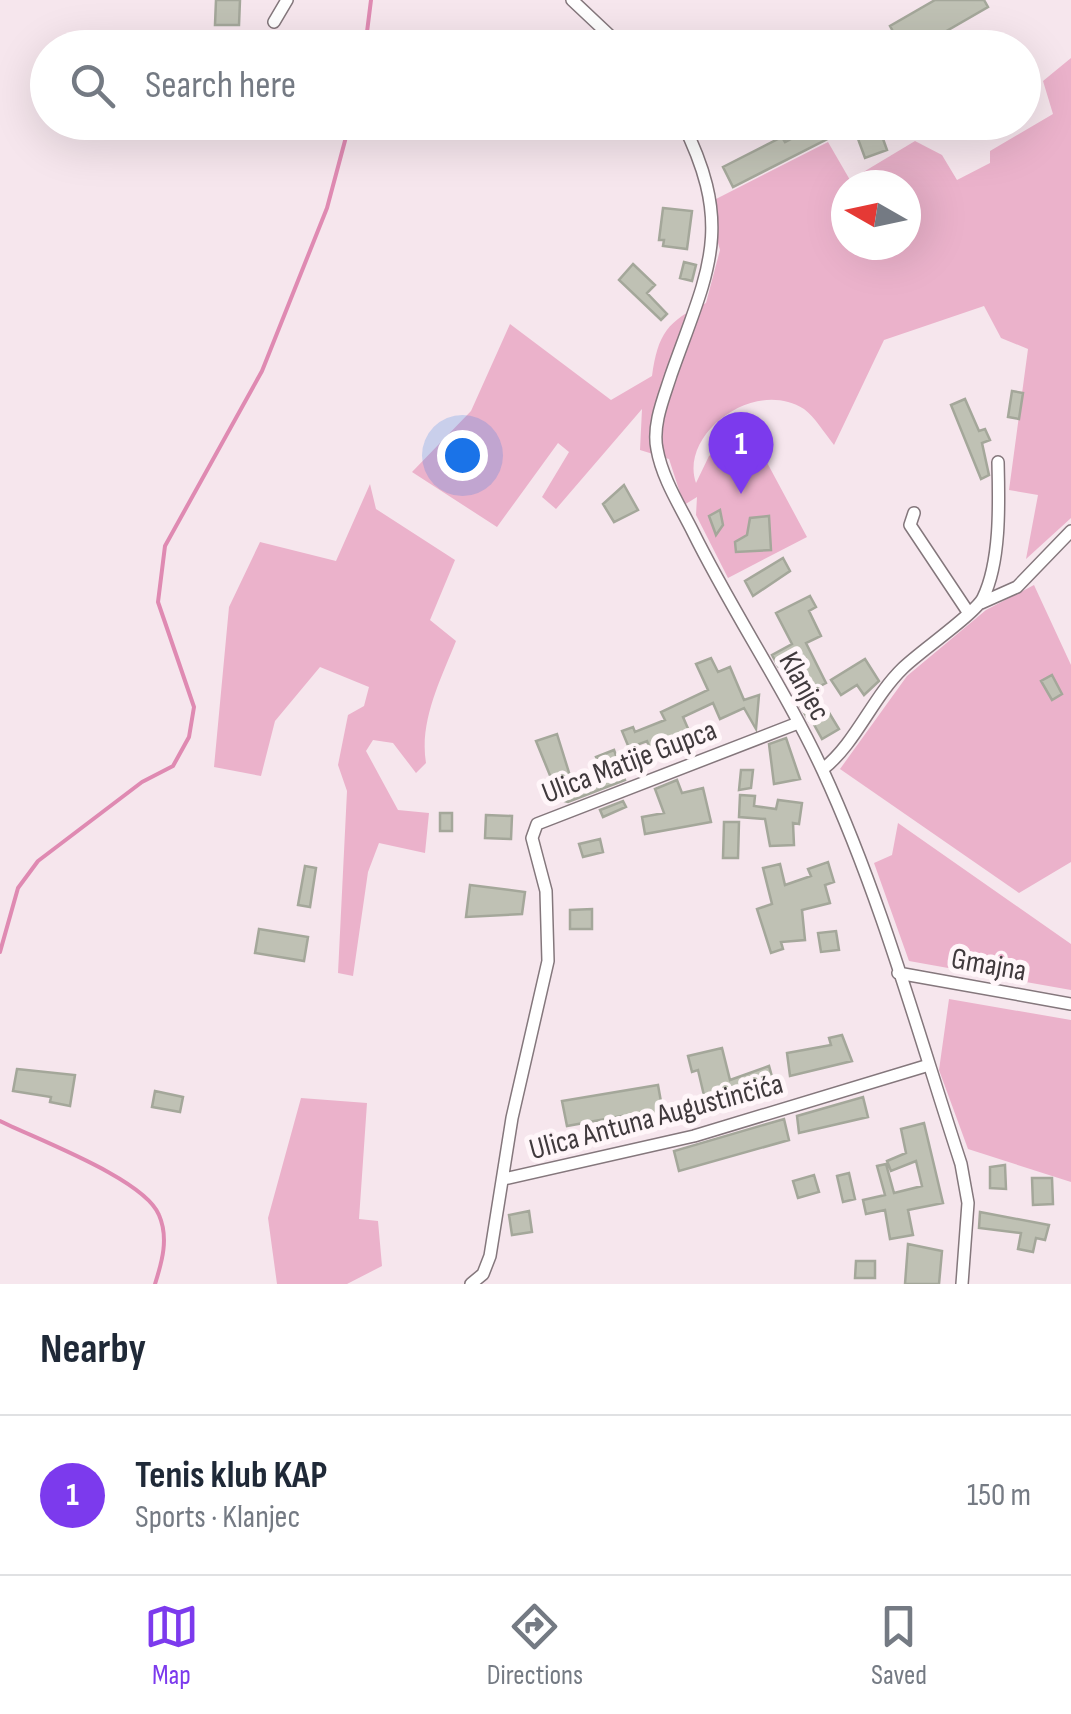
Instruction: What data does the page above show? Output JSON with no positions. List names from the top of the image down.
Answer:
{
  "streets": {
    "street": [
      "Klanjec",
      "Ulica Matije Gupca",
      "Gmajna",
      "Ulica Antuna Augustinčića"
    ]
  },
  "crossings": [
    ["Klanjec", "Ulica Matije Gupca"],
    ["Klanjec", "Gmajna"],
    ["Klanjec", "Ulica Antuna Augustinčića"],
    ["Ulica Matije Gupca", "Ulica Antuna Augustinčića"]
  ],
  "north": "left",
  "page": {
    "search": "Search here",
    "pins": "1",
    "heading": "Nearby",
    "list": [
      {
        "mark": "1",
        "name": "Tenis klub KAP",
        "note": "Sports · Klanjec",
        "value": "150 m"
      }
    ],
    "nav": ["Map", "Directions", "Saved"]
  }
}
